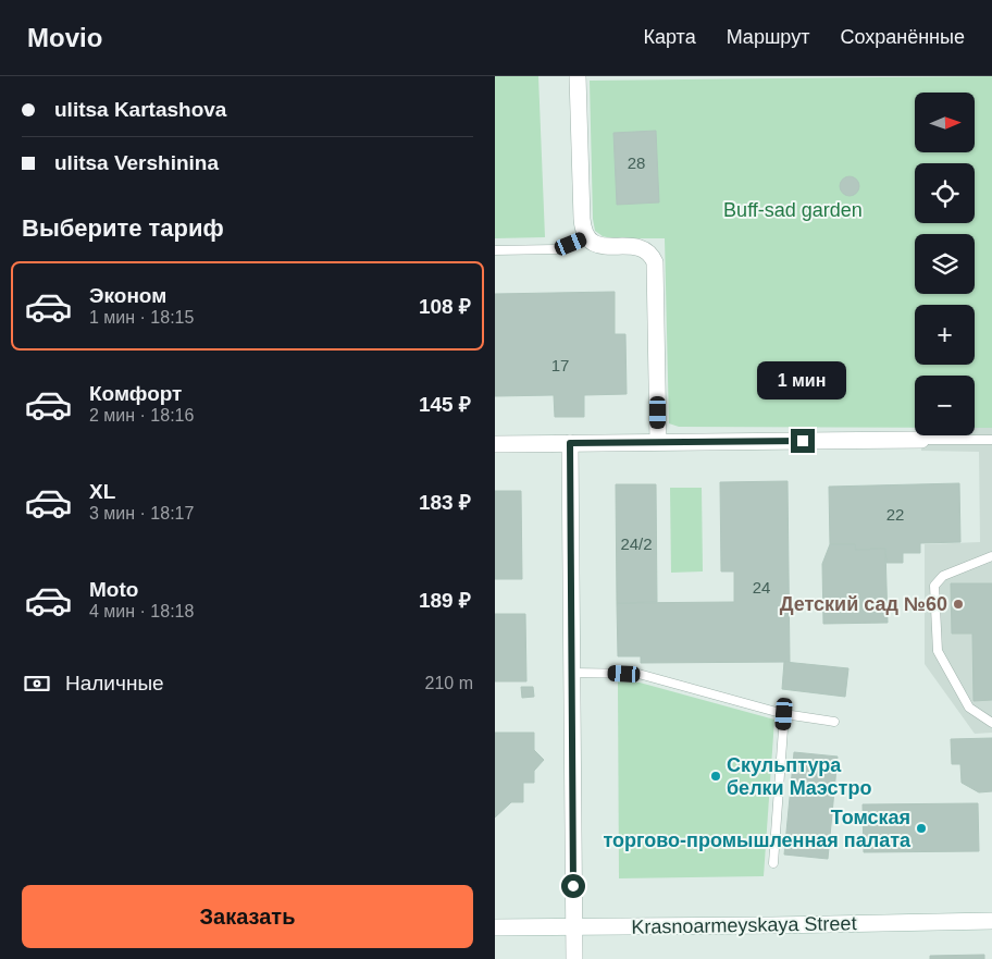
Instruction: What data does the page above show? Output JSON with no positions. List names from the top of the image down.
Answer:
{
  "streets": {
    "street": ["Krasnoarmeyskaya Street"]
  },
  "parks": ["Buff-sad garden"],
  "places": ["Детский сад №60", "Скульптура белки Маэстро", "Томская торгово-промышленная палата"],
  "house_numbers": [
    "28",
    "17",
    "22",
    "24/2",
    "24"
  ],
  "north": "right",
  "page": {
    "header": "Movio",
    "nav": ["Карта", "Маршрут", "Сохранённые"],
    "banner": ["ulitsa Kartashova", "ulitsa Vershinina"],
    "map_buttons": ["+", "−"],
    "heading": "Выберите тариф",
    "list": [
      {
        "name": "Эконом",
        "note": "1 мин · 18:15",
        "value": "108 ₽"
      },
      {
        "name": "Комфорт",
        "note": "2 мин · 18:16",
        "value": "145 ₽"
      },
      {
        "name": "XL",
        "note": "3 мин · 18:17",
        "value": "183 ₽"
      },
      {
        "name": "Moto",
        "note": "4 мин · 18:18",
        "value": "189 ₽"
      }
    ],
    "bubble": "1 мин",
    "pay": ["Наличные", "210 m"],
    "buttons": "Заказать"
  }
}
